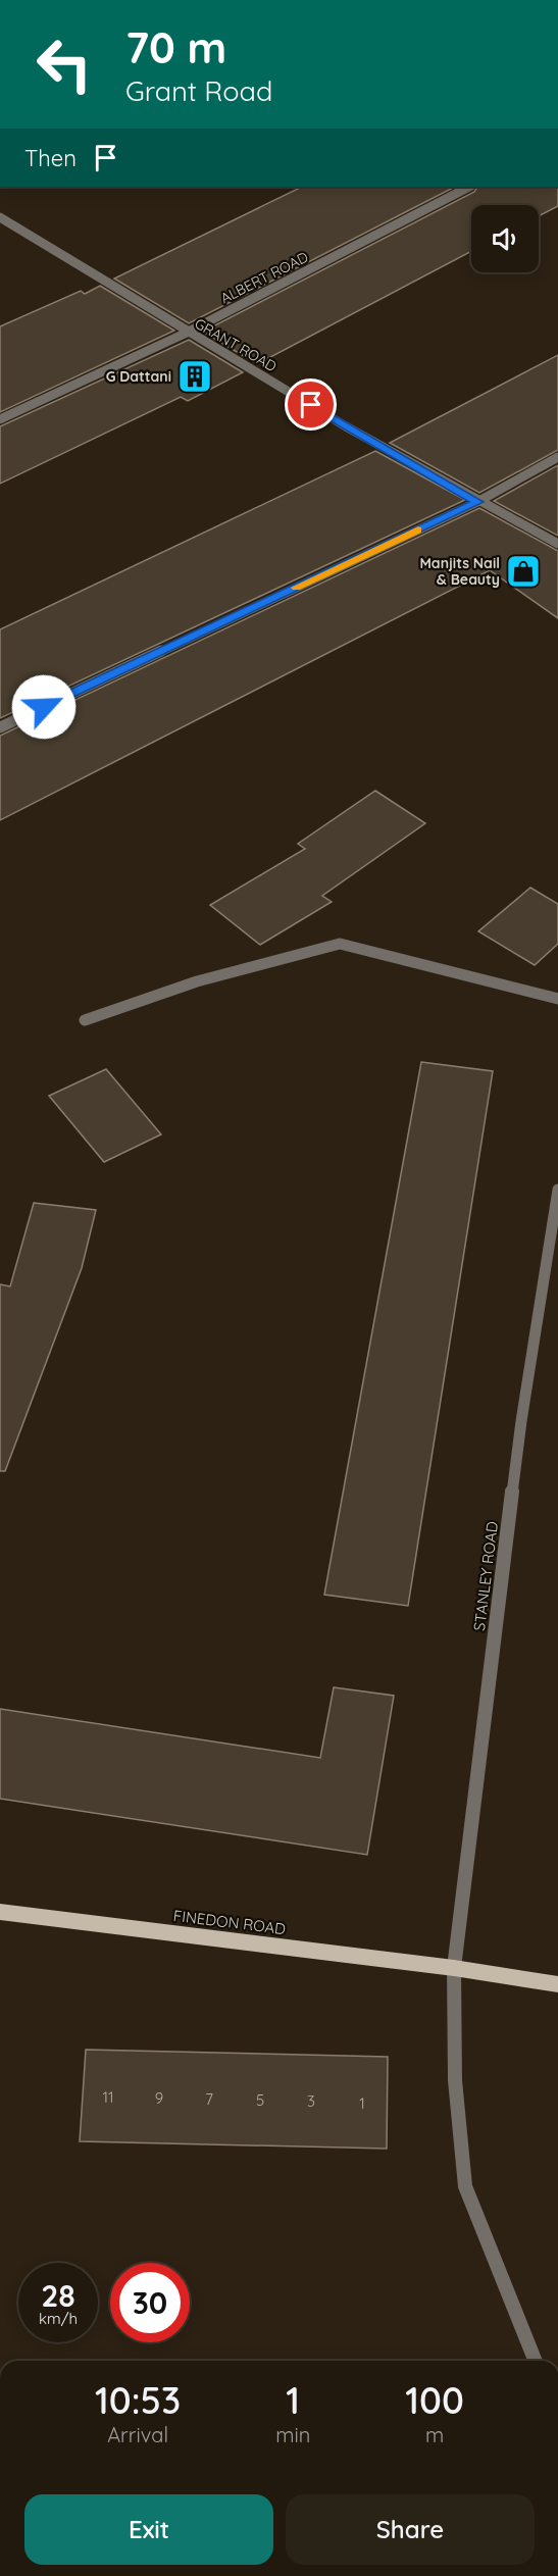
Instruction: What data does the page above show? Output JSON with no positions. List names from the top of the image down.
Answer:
{
  "streets": {
    "main road": ["FINEDON ROAD"],
    "street": ["ALBERT ROAD", "GRANT ROAD", "STANLEY ROAD"]
  },
  "crossings": [
    ["ALBERT ROAD", "GRANT ROAD"],
    ["STANLEY ROAD", "FINEDON ROAD"]
  ],
  "places": {
    "building": ["G Dattani"],
    "shop": ["Manjits Nail & Beauty"]
  },
  "house_numbers": [
    "11",
    "9",
    "7",
    "5",
    "3",
    "1"
  ],
  "page": {
    "turn": ["70 m", "Grant Road"],
    "then": "Then",
    "speed": "28 km/h",
    "limit": "30",
    "eta": [
      "10:53",
      "Arrival",
      "1",
      "min",
      "100",
      "m"
    ],
    "buttons": ["Exit", "Share"]
  }
}
